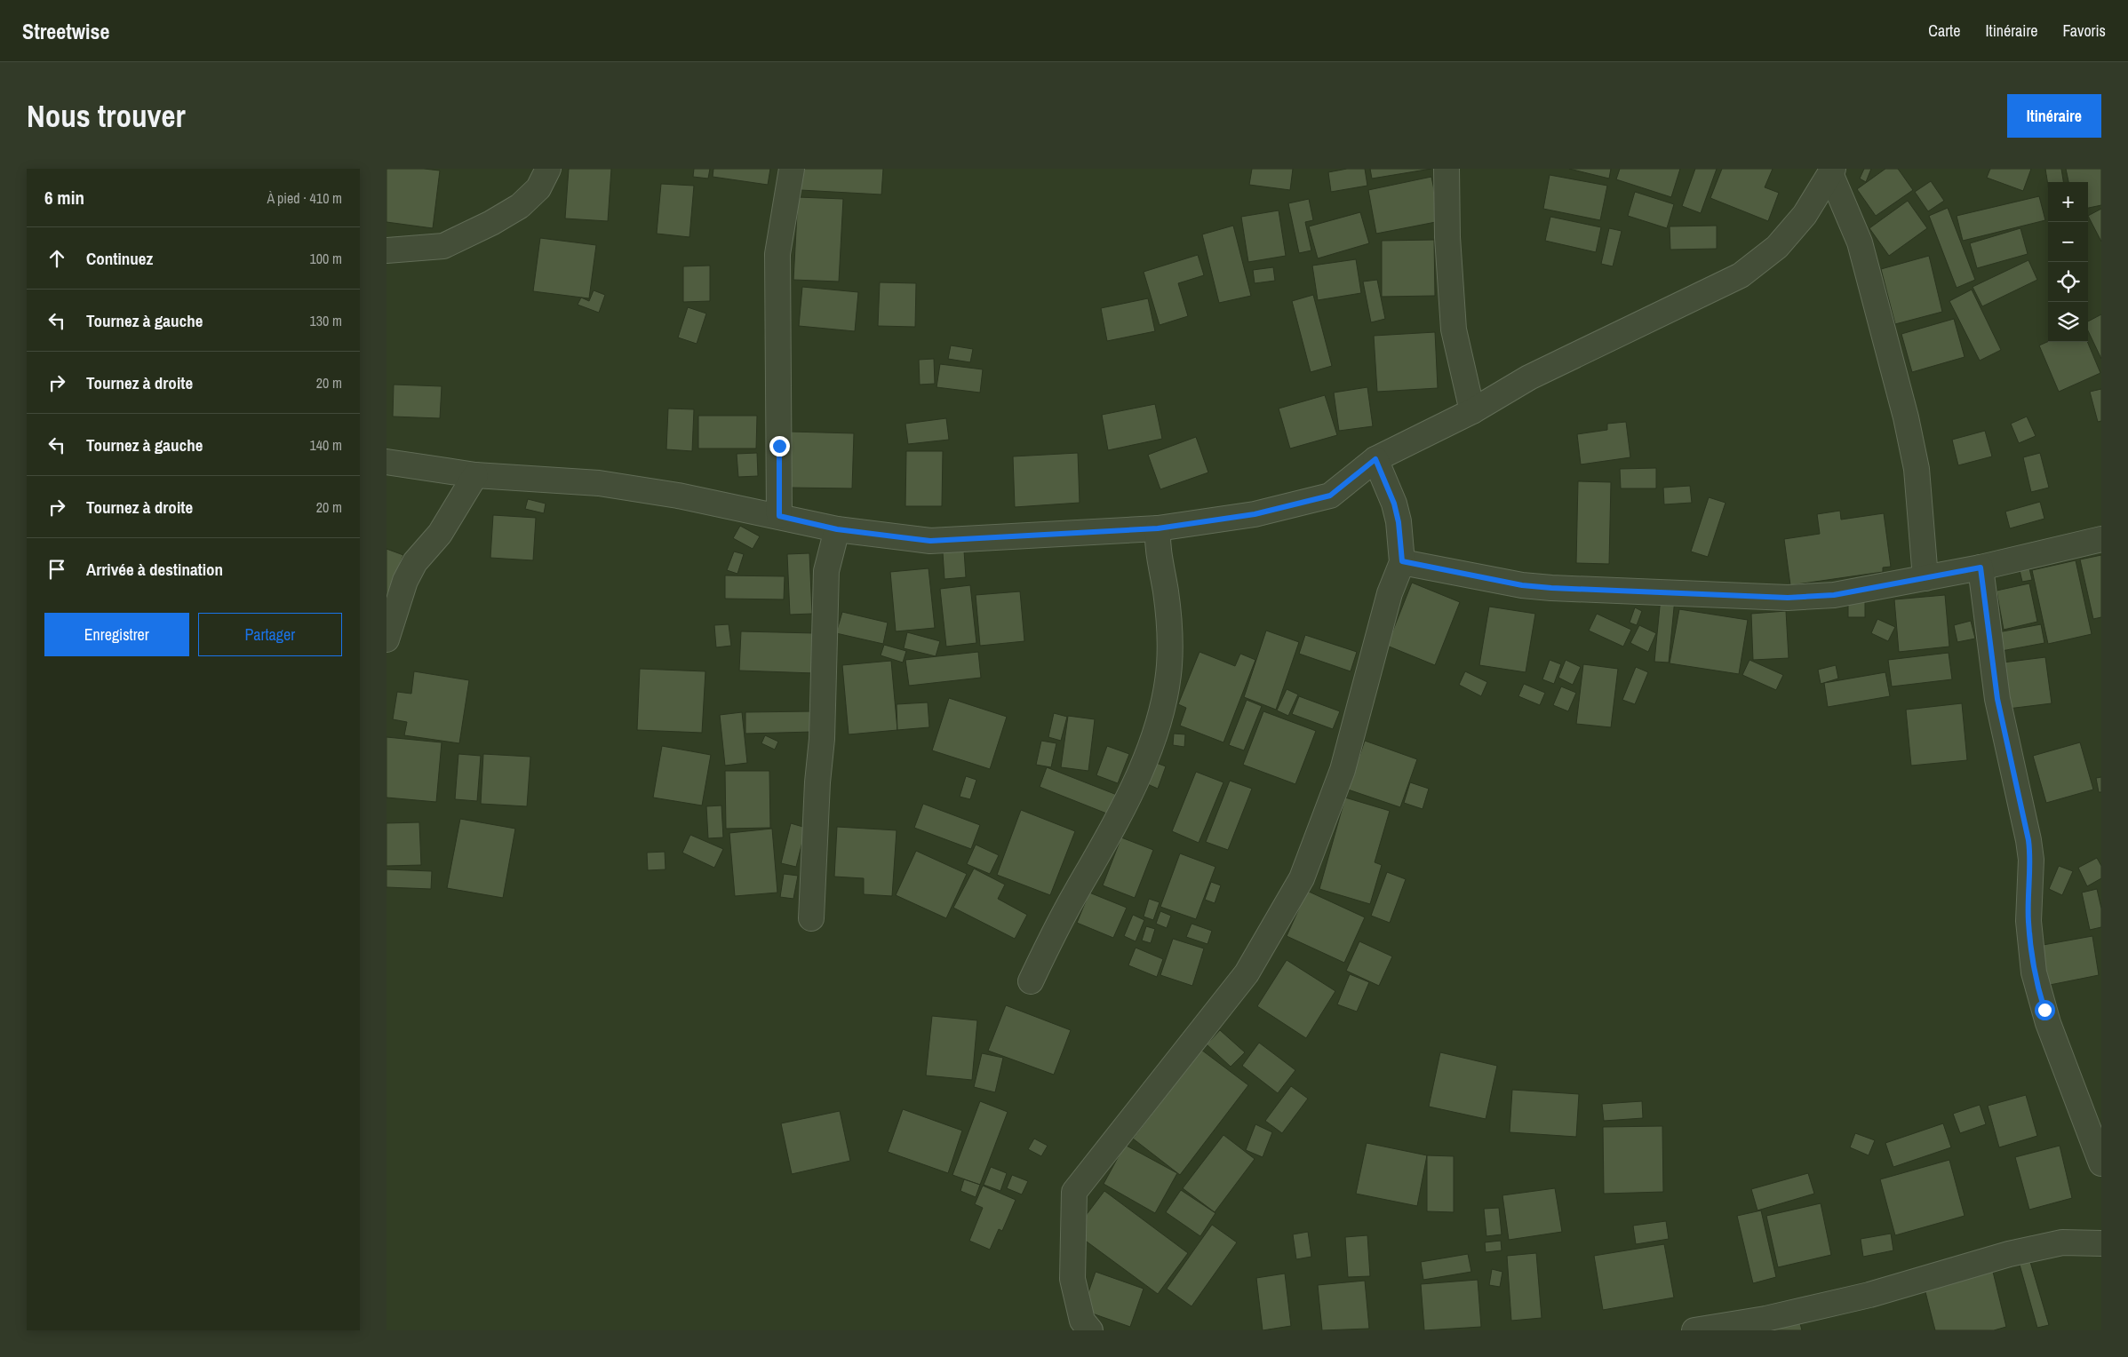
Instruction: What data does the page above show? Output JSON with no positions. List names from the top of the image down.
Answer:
{
  "page": {
    "header": "Streetwise",
    "nav": ["Carte", "Itinéraire", "Favoris"],
    "buttons": [
      "Itinéraire",
      ["Enregistrer", "Partager"]
    ],
    "title": "Nous trouver",
    "heading": ["6 min", "À pied · 410 m"],
    "map_buttons": ["+", "−"],
    "list": [
      ["Continuez", "100 m"],
      ["Tournez à gauche", "130 m"],
      ["Tournez à droite", "20 m"],
      ["Tournez à gauche", "140 m"],
      ["Tournez à droite", "20 m"],
      "Arrivée à destination"
    ]
  }
}
